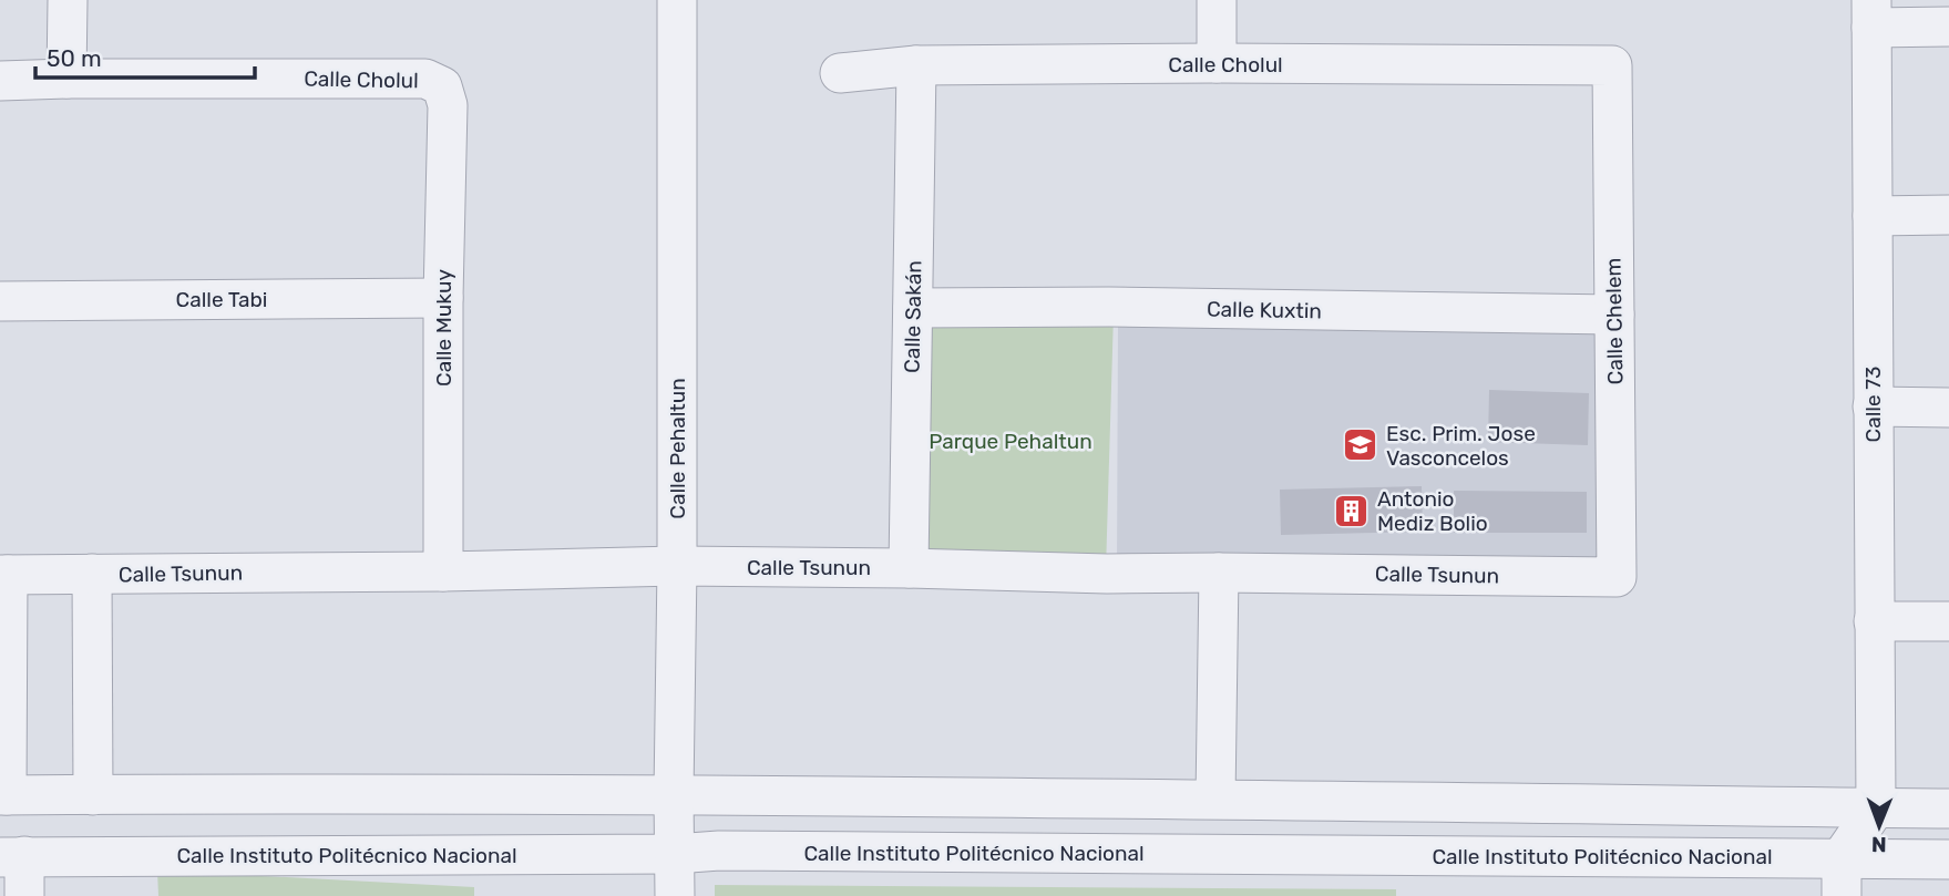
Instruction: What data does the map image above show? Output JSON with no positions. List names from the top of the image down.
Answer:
{
  "streets": {
    "street": [
      "Calle Cholul",
      "Calle Tabi",
      "Calle Kuxtin",
      "Calle Sakán",
      "Calle Chelem",
      "Calle Mukuy",
      "Calle 73",
      "Calle Pehaltun",
      "Calle Tsunun",
      "Calle Instituto Politécnico Nacional"
    ]
  },
  "crossings": [
    ["Calle Cholul", "Calle Sakán"],
    ["Calle Cholul", "Calle Chelem"],
    ["Calle Cholul", "Calle Mukuy"],
    ["Calle Tabi", "Calle Mukuy"],
    ["Calle Kuxtin", "Calle Sakán"],
    ["Calle Kuxtin", "Calle Chelem"],
    ["Calle Sakán", "Calle Tsunun"],
    ["Calle Chelem", "Calle Tsunun"],
    ["Calle Mukuy", "Calle Tsunun"],
    ["Calle Pehaltun", "Calle Tsunun"],
    ["Calle Pehaltun", "Calle Instituto Politécnico Nacional"]
  ],
  "parks": ["Parque Pehaltun"],
  "places": {
    "school or university": ["Esc. Prim. Jose Vasconcelos"],
    "building": ["Antonio Mediz Bolio"]
  },
  "scale_bar": "50 m",
  "north": "bottom"
}
